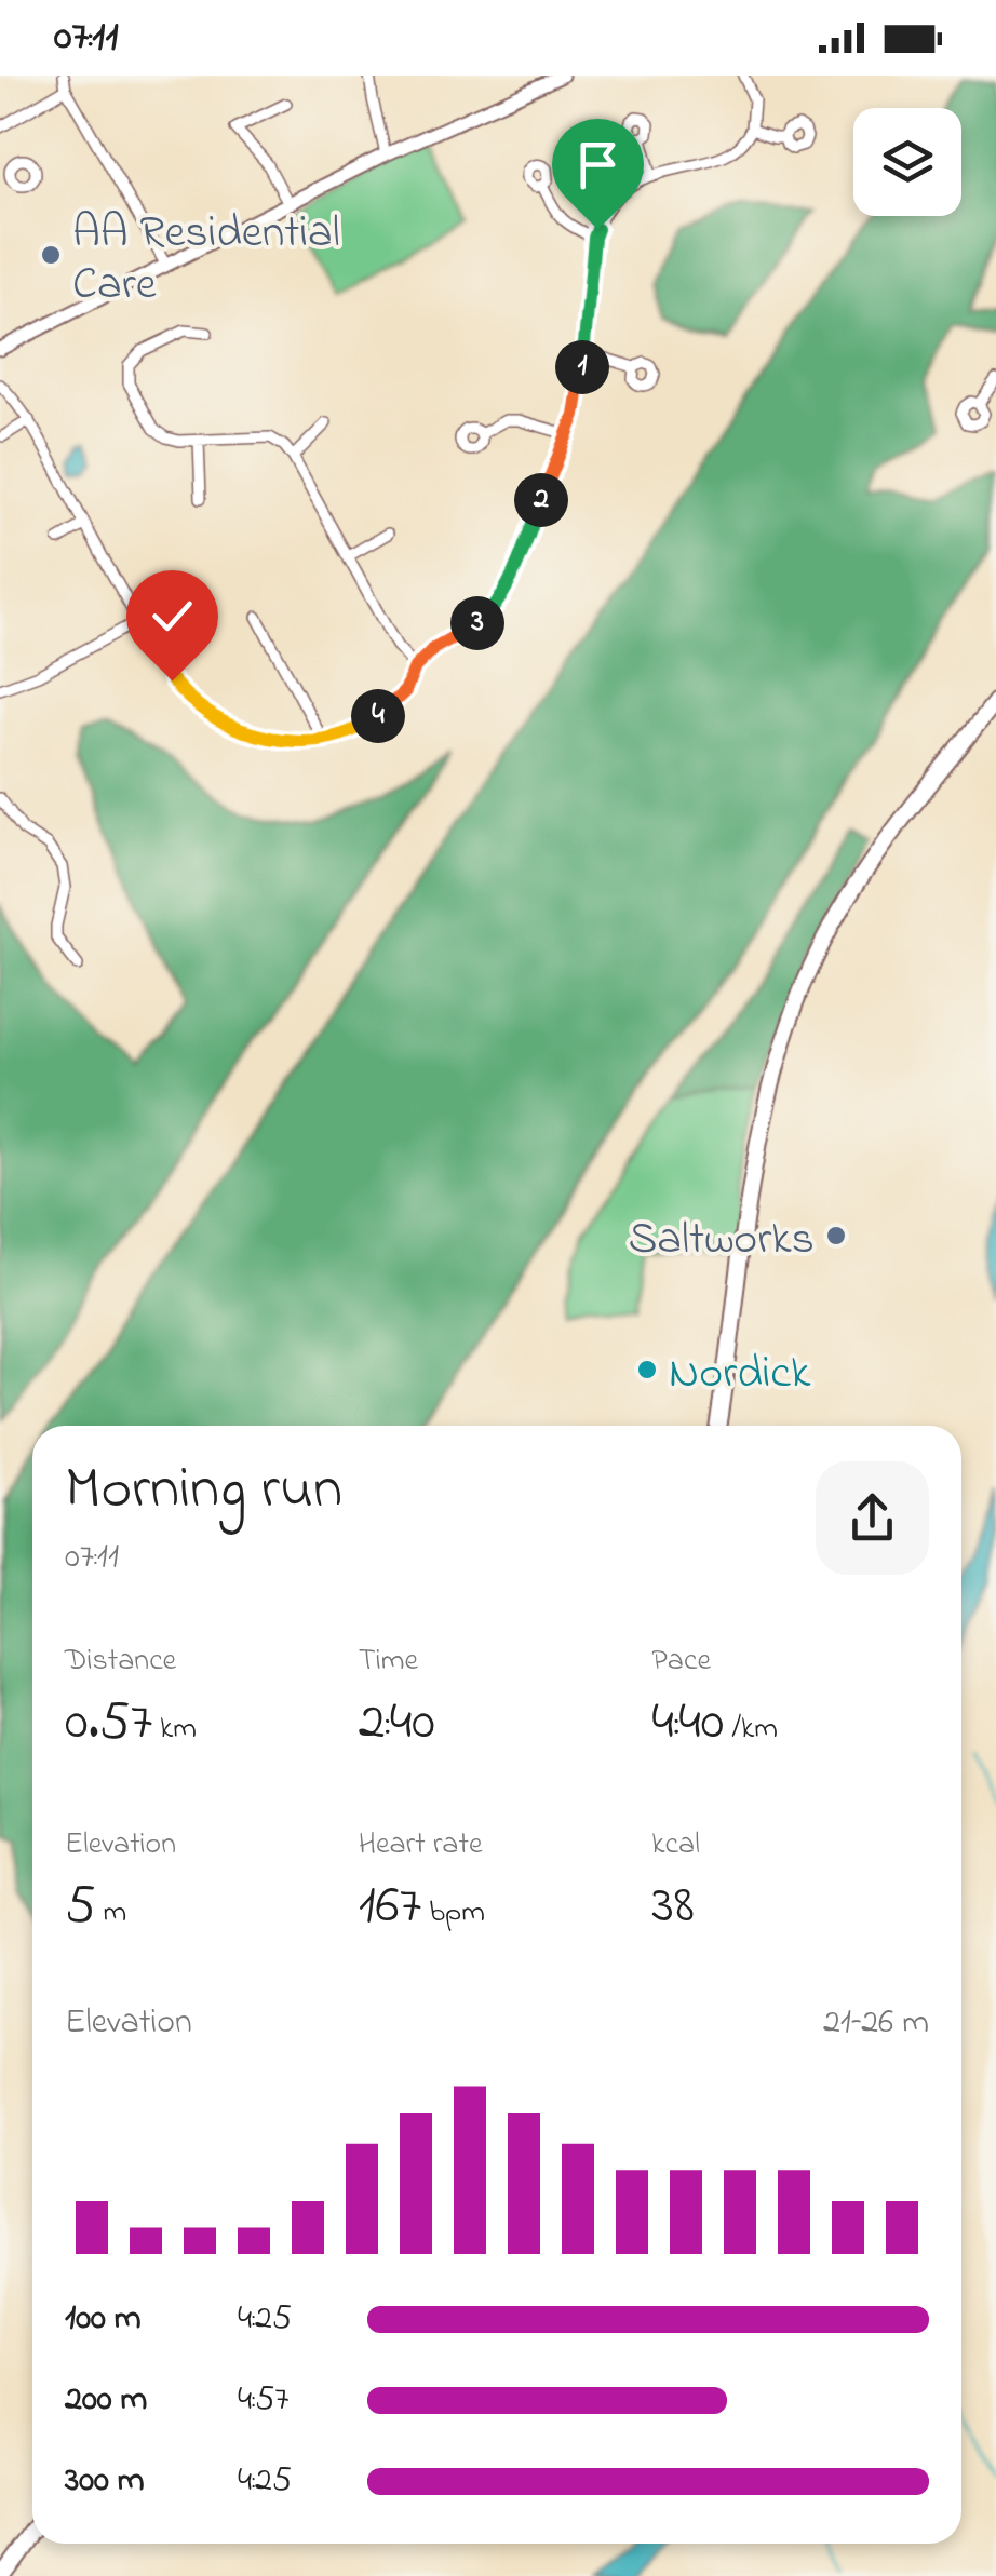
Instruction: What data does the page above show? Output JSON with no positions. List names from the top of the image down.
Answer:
{
  "places": ["AA Residential Care", "Saltworks", "Nordick"],
  "page": {
    "status": "07:11",
    "pins": [
      "1",
      "2",
      "3",
      "4"
    ],
    "heading": ["Morning run", "07:11"],
    "stats": [
      ["Distance", "0.57 km"],
      ["Time", "2:40"],
      ["Pace", "4:40 /km"],
      ["Elevation", "5 m"],
      ["Heart rate", "167 bpm"],
      ["kcal", "38"]
    ],
    "chart": ["Elevation", "21–26 m"],
    "list": [
      {
        "name": "100 m",
        "note": "4:25"
      },
      {
        "name": "200 m",
        "note": "4:57"
      },
      {
        "name": "300 m",
        "note": "4:25"
      }
    ]
  }
}
